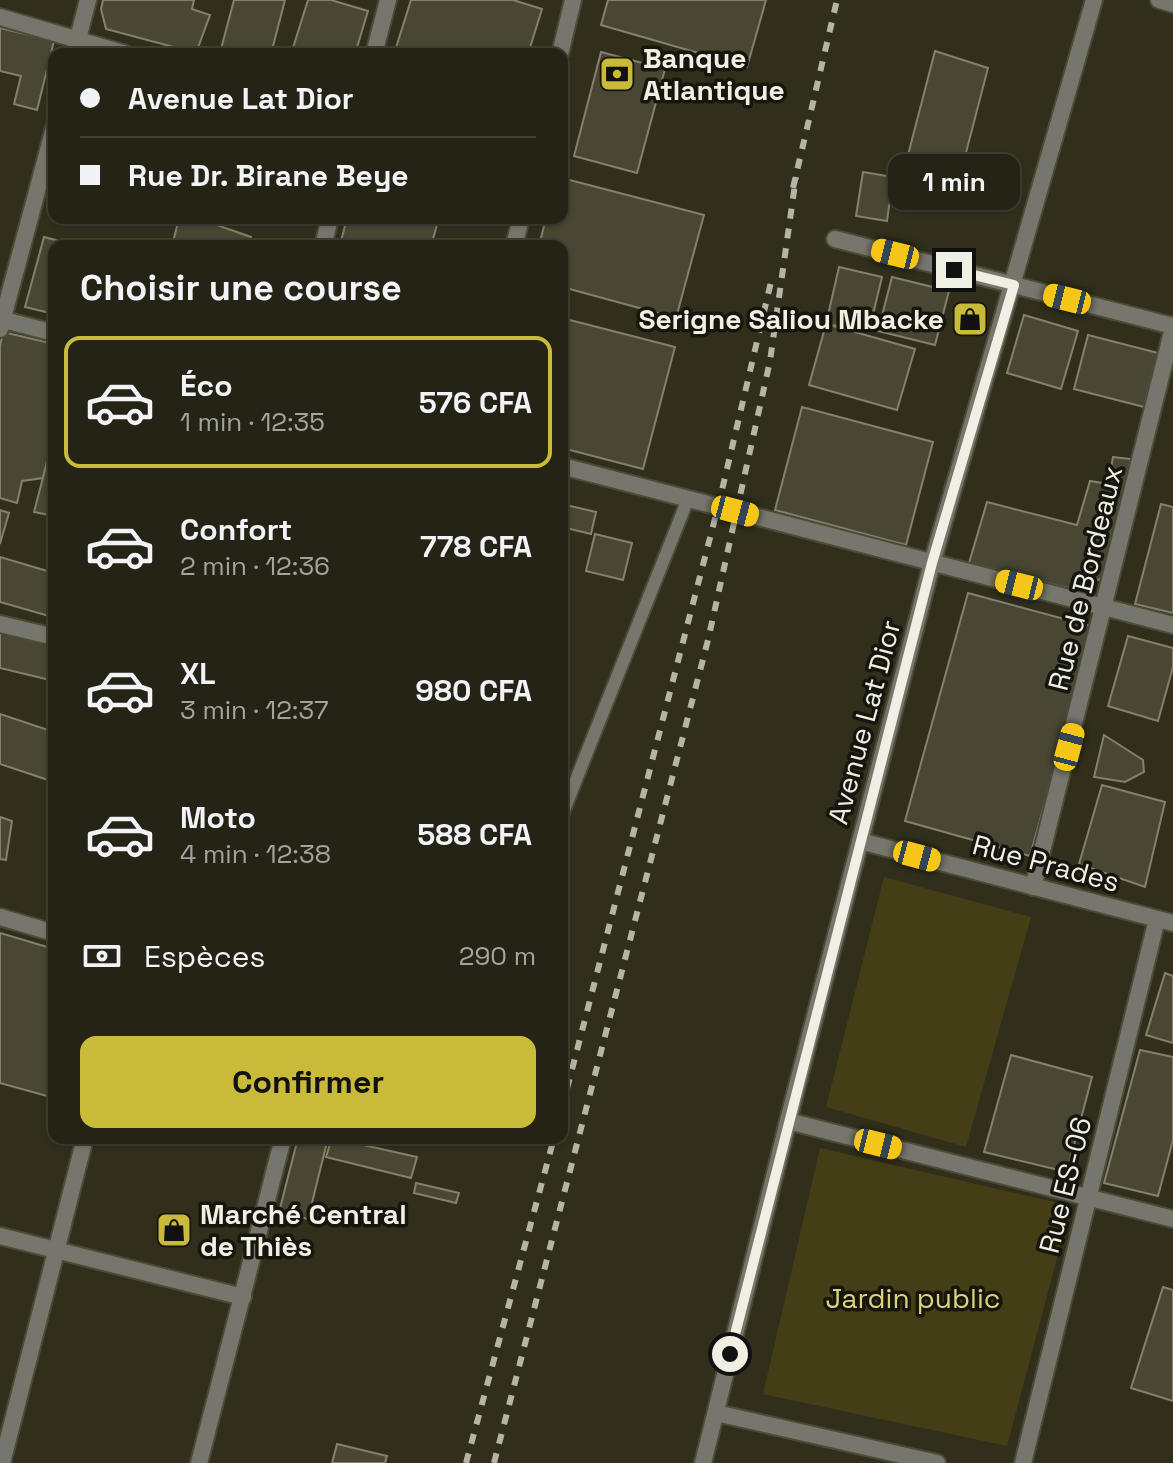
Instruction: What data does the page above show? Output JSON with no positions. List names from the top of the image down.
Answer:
{
  "streets": {
    "street": [
      "Rue de Bordeaux",
      "Avenue Lat Dior",
      "Rue Prades",
      "Rue ES-06"
    ]
  },
  "crossings": [
    ["Rue de Bordeaux", "Rue Prades"],
    ["Avenue Lat Dior", "Rue Prades"],
    ["Rue Prades", "Rue ES-06"]
  ],
  "parks": ["Jardin public"],
  "places": {
    "bank": ["Banque Atlantique"],
    "shop": ["Serigne Saliou Mbacke", "Marché Central de Thiès"]
  },
  "page": {
    "banner": ["Avenue Lat Dior", "Rue Dr. Birane Beye"],
    "bubble": "1 min",
    "heading": "Choisir une course",
    "list": [
      {
        "name": "Éco",
        "note": "1 min · 12:35",
        "value": "576 CFA"
      },
      {
        "name": "Confort",
        "note": "2 min · 12:36",
        "value": "778 CFA"
      },
      {
        "name": "XL",
        "note": "3 min · 12:37",
        "value": "980 CFA"
      },
      {
        "name": "Moto",
        "note": "4 min · 12:38",
        "value": "588 CFA"
      }
    ],
    "pay": ["Espèces", "290 m"],
    "buttons": "Confirmer"
  }
}
